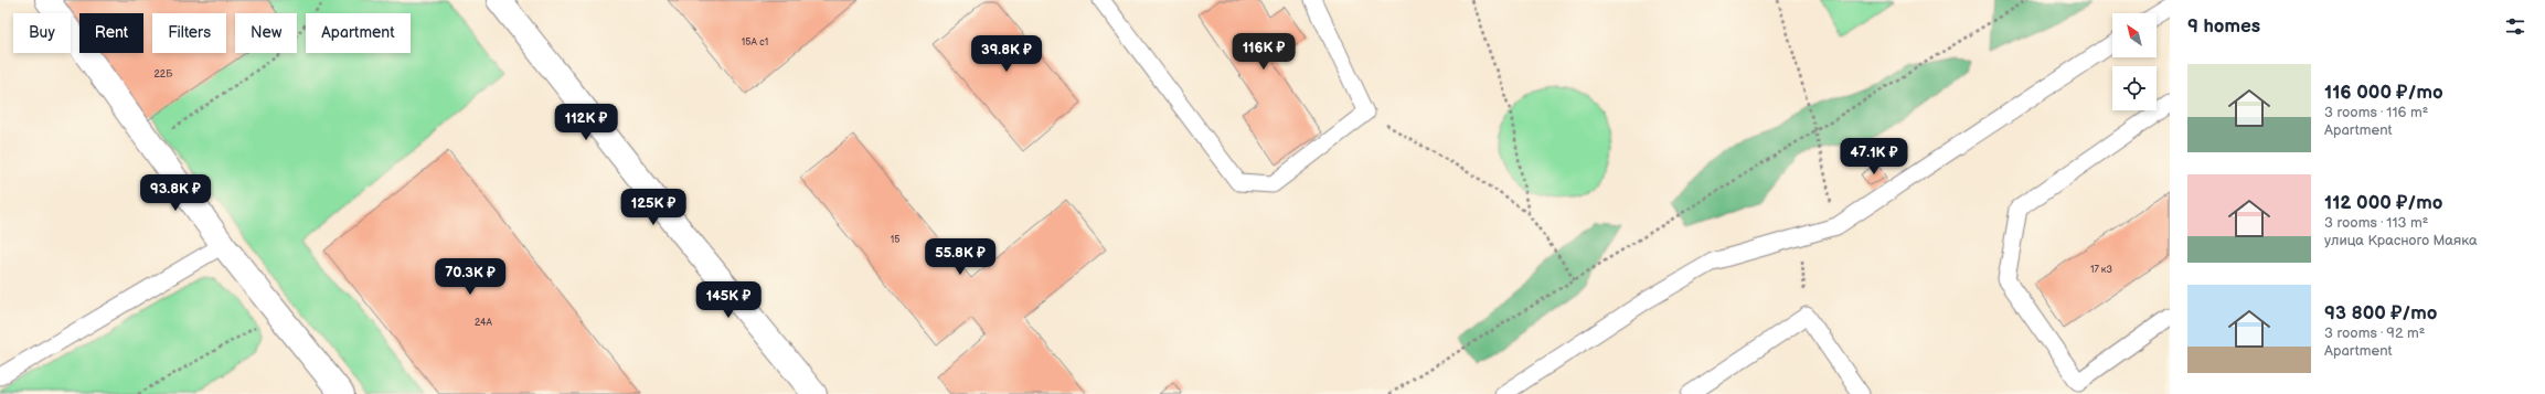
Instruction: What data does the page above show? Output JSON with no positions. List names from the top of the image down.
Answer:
{
  "house_numbers": [
    "15А с1",
    "22Б",
    "15",
    "17 к3",
    "24А"
  ],
  "north": "top left",
  "page": {
    "heading": "9 homes",
    "chip": [
      "Buy",
      "Rent",
      "Filters",
      "New",
      "Apartment"
    ],
    "price": [
      "116K ₽",
      "39.8K ₽",
      "112K ₽",
      "47.1K ₽",
      "93.8K ₽",
      "125K ₽",
      "55.8K ₽",
      "70.3K ₽",
      "145K ₽"
    ],
    "list": [
      {
        "name": "116 000 ₽/mo",
        "note": "3 rooms · 116 m² · Apartment"
      },
      {
        "name": "112 000 ₽/mo",
        "note": "3 rooms · 113 m² · улица Красного Маяка"
      },
      {
        "name": "93 800 ₽/mo",
        "note": "3 rooms · 92 m² · Apartment"
      }
    ]
  }
}
